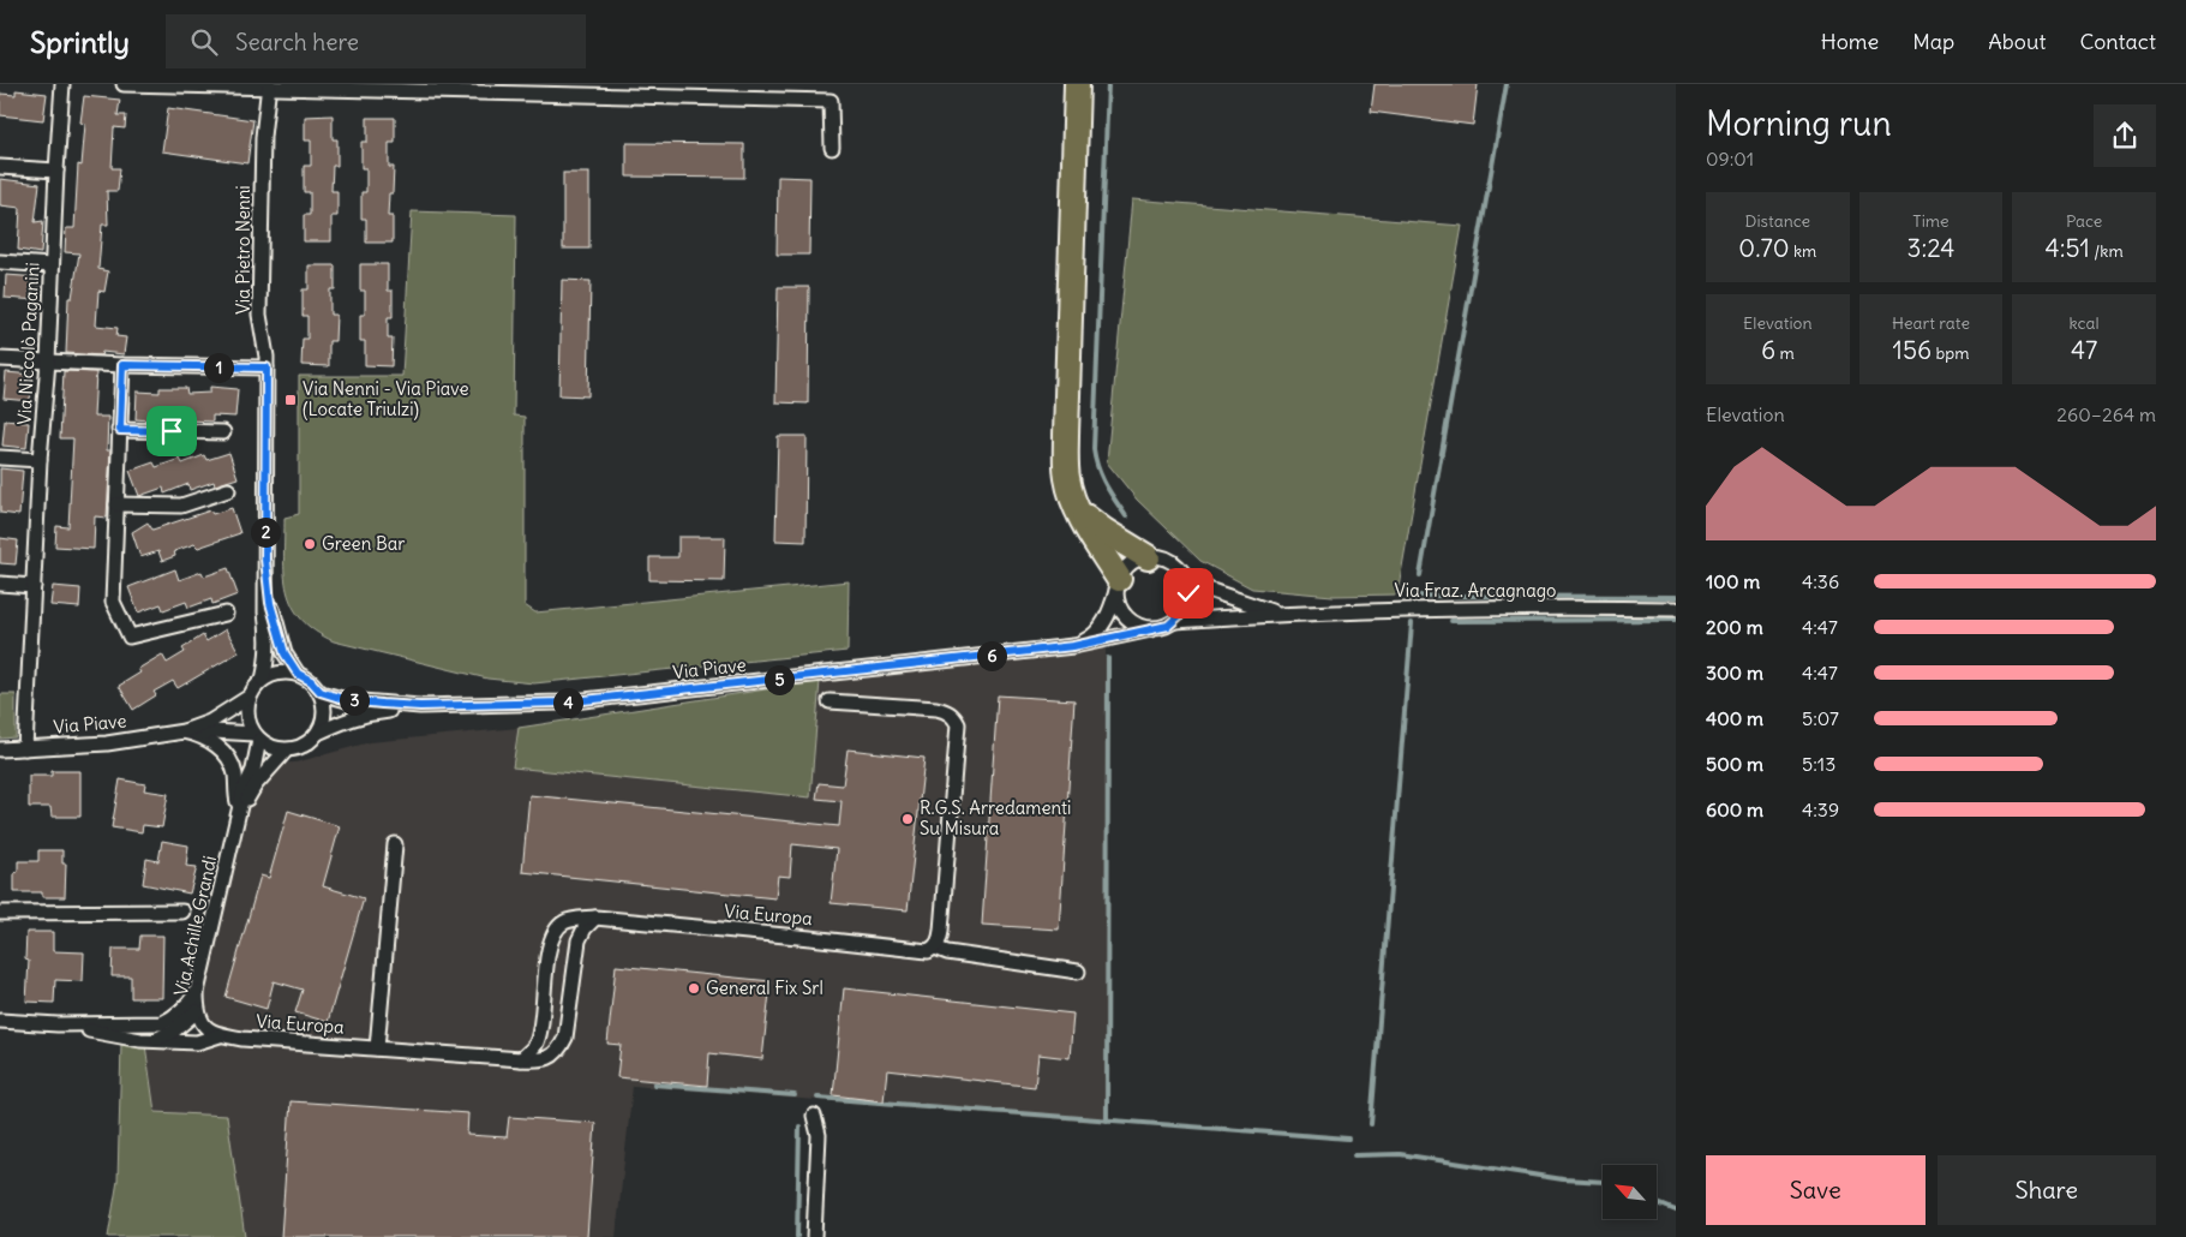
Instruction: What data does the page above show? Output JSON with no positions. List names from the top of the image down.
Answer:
{
  "streets": {
    "street": [
      "Via Pietro Nenni",
      "Via Niccolò Paganini",
      "Via Fraz. Arcagnago",
      "Via Piave",
      "Via Europa",
      "Via Achille Grandi"
    ]
  },
  "crossings": [
    ["Via Pietro Nenni", "Via Piave"],
    ["Via Pietro Nenni", "Via Achille Grandi"],
    ["Via Niccolò Paganini", "Via Piave"],
    ["Via Fraz. Arcagnago", "Via Piave"],
    ["Via Piave", "Via Achille Grandi"],
    ["Via Europa", "Via Achille Grandi"]
  ],
  "places": {
    "transit": ["Via Nenni - Via Piave (Locate Triulzi)"],
    "other": ["Green Bar", "R.G.S. Arredamenti Su Misura", "General Fix Srl"]
  },
  "north": "top left",
  "page": {
    "header": "Sprintly",
    "search": "Search here",
    "nav": [
      "Home",
      "Map",
      "About",
      "Contact"
    ],
    "heading": ["Morning run", "09:01"],
    "stats": [
      ["Distance", "0.70 km"],
      ["Time", "3:24"],
      ["Pace", "4:51 /km"],
      ["Elevation", "6 m"],
      ["Heart rate", "156 bpm"],
      ["kcal", "47"]
    ],
    "pins": [
      "1",
      "2",
      "6",
      "5",
      "3",
      "4"
    ],
    "chart": ["Elevation", "260–264 m"],
    "list": [
      {
        "name": "100 m",
        "note": "4:36"
      },
      {
        "name": "200 m",
        "note": "4:47"
      },
      {
        "name": "300 m",
        "note": "4:47"
      },
      {
        "name": "400 m",
        "note": "5:07"
      },
      {
        "name": "500 m",
        "note": "5:13"
      },
      {
        "name": "600 m",
        "note": "4:39"
      }
    ],
    "buttons": ["Save", "Share"]
  }
}
